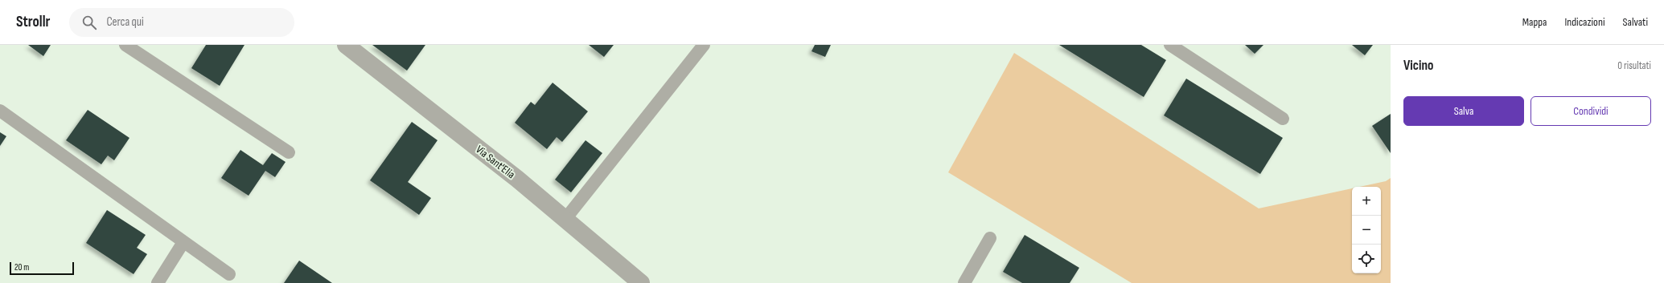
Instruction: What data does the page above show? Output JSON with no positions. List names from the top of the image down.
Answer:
{
  "streets": {
    "street": ["Via Sant'Elia"]
  },
  "scale_bar": "20 m",
  "page": {
    "header": "Strollr",
    "search": "Cerca qui",
    "nav": ["Mappa", "Indicazioni", "Salvati"],
    "heading": ["Vicino", "0 risultati"],
    "buttons": ["Salva", "Condividi"],
    "map_buttons": ["+", "−"],
    "scale": "20 m"
  }
}
